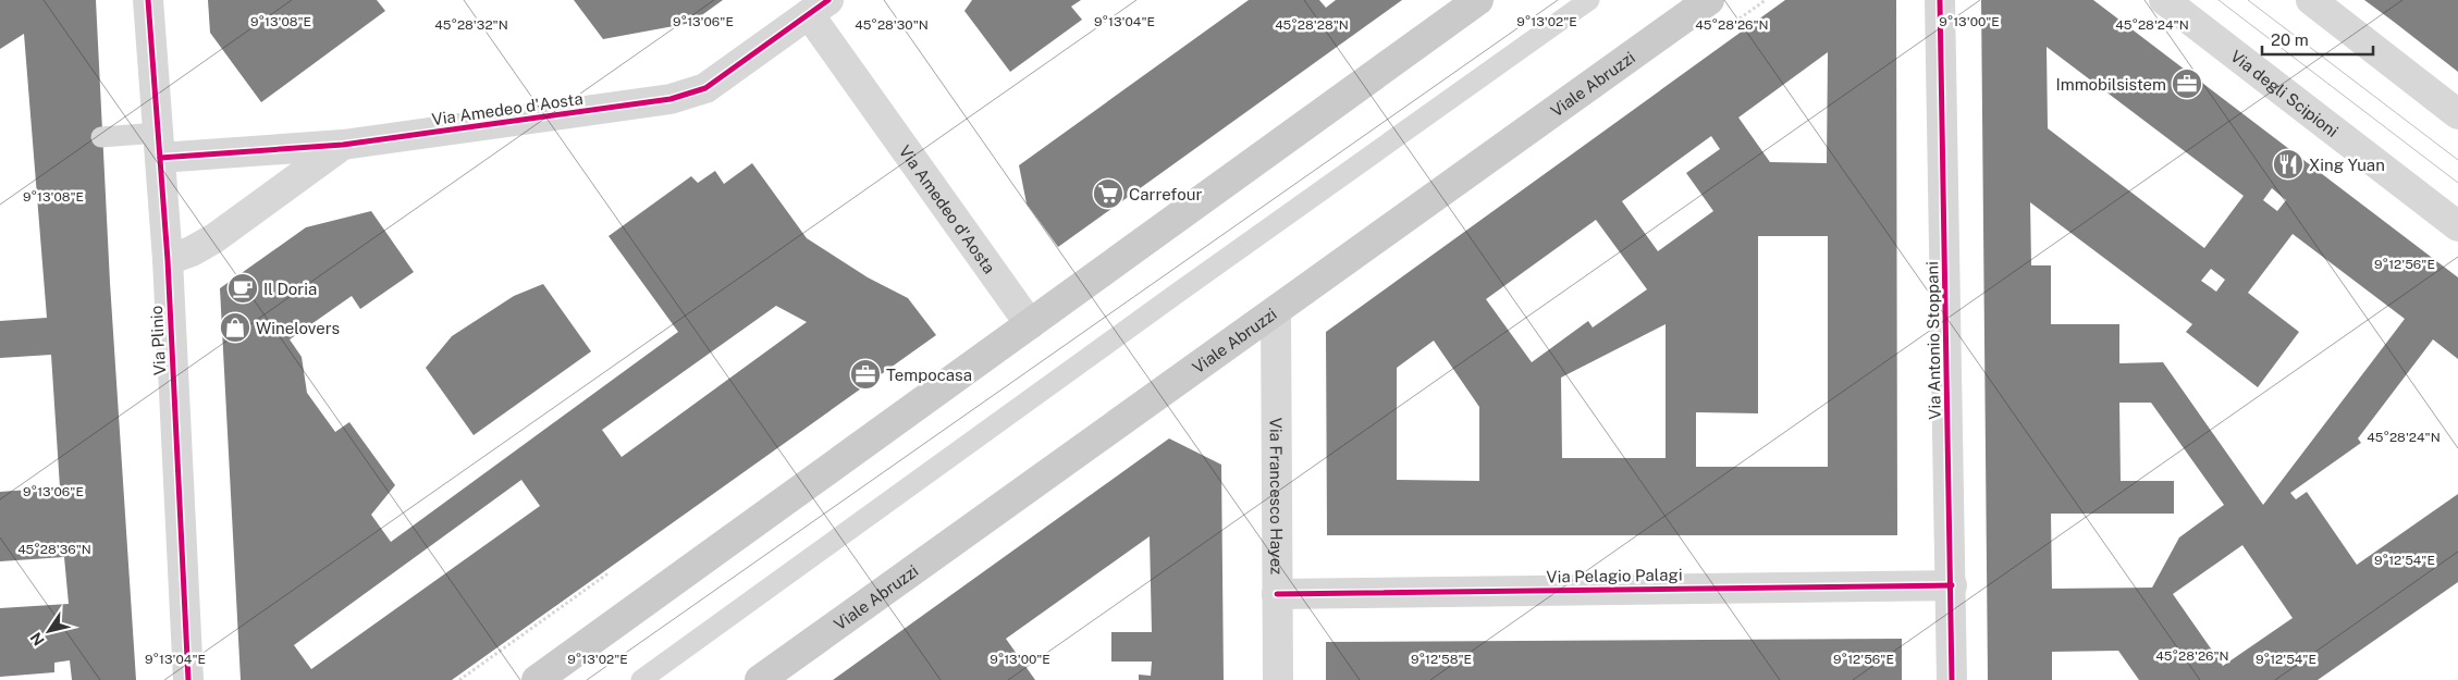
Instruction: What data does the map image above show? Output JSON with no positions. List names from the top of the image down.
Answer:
{
  "streets": {
    "main road": ["Viale Abruzzi"],
    "street": [
      "Via degli Scipioni",
      "Via Amedeo d'Aosta",
      "Via Plinio",
      "Via Antonio Stoppani",
      "Via Francesco Hayez",
      "Via Pelagio Palagi"
    ]
  },
  "crossings": [
    ["Viale Abruzzi", "Via Francesco Hayez"],
    ["Via Amedeo d'Aosta", "Via Plinio"],
    ["Via Antonio Stoppani", "Via Pelagio Palagi"],
    ["Via Francesco Hayez", "Via Pelagio Palagi"]
  ],
  "places": {
    "office": ["Immobilsistem", "Tempocasa"],
    "restaurant": ["Xing Yuan"],
    "supermarket": ["Carrefour"],
    "cafe": ["Il Doria"],
    "shop": ["Winelovers"]
  },
  "scale_bar": "20 m",
  "north": "bottom left",
  "coordinates": [
    "9°13'08\"E",
    "9°13'06\"E",
    "9°13'04\"E",
    "9°13'02\"E",
    "9°13'00\"E",
    "45°28'32\"N",
    "45°28'30\"N",
    "45°28'26\"N",
    "45°28'28\"N",
    "45°28'24\"N",
    "9°12'56\"E",
    "45°28'36\"N",
    "9°12'54\"E",
    "9°12'58\"E"
  ]
}
